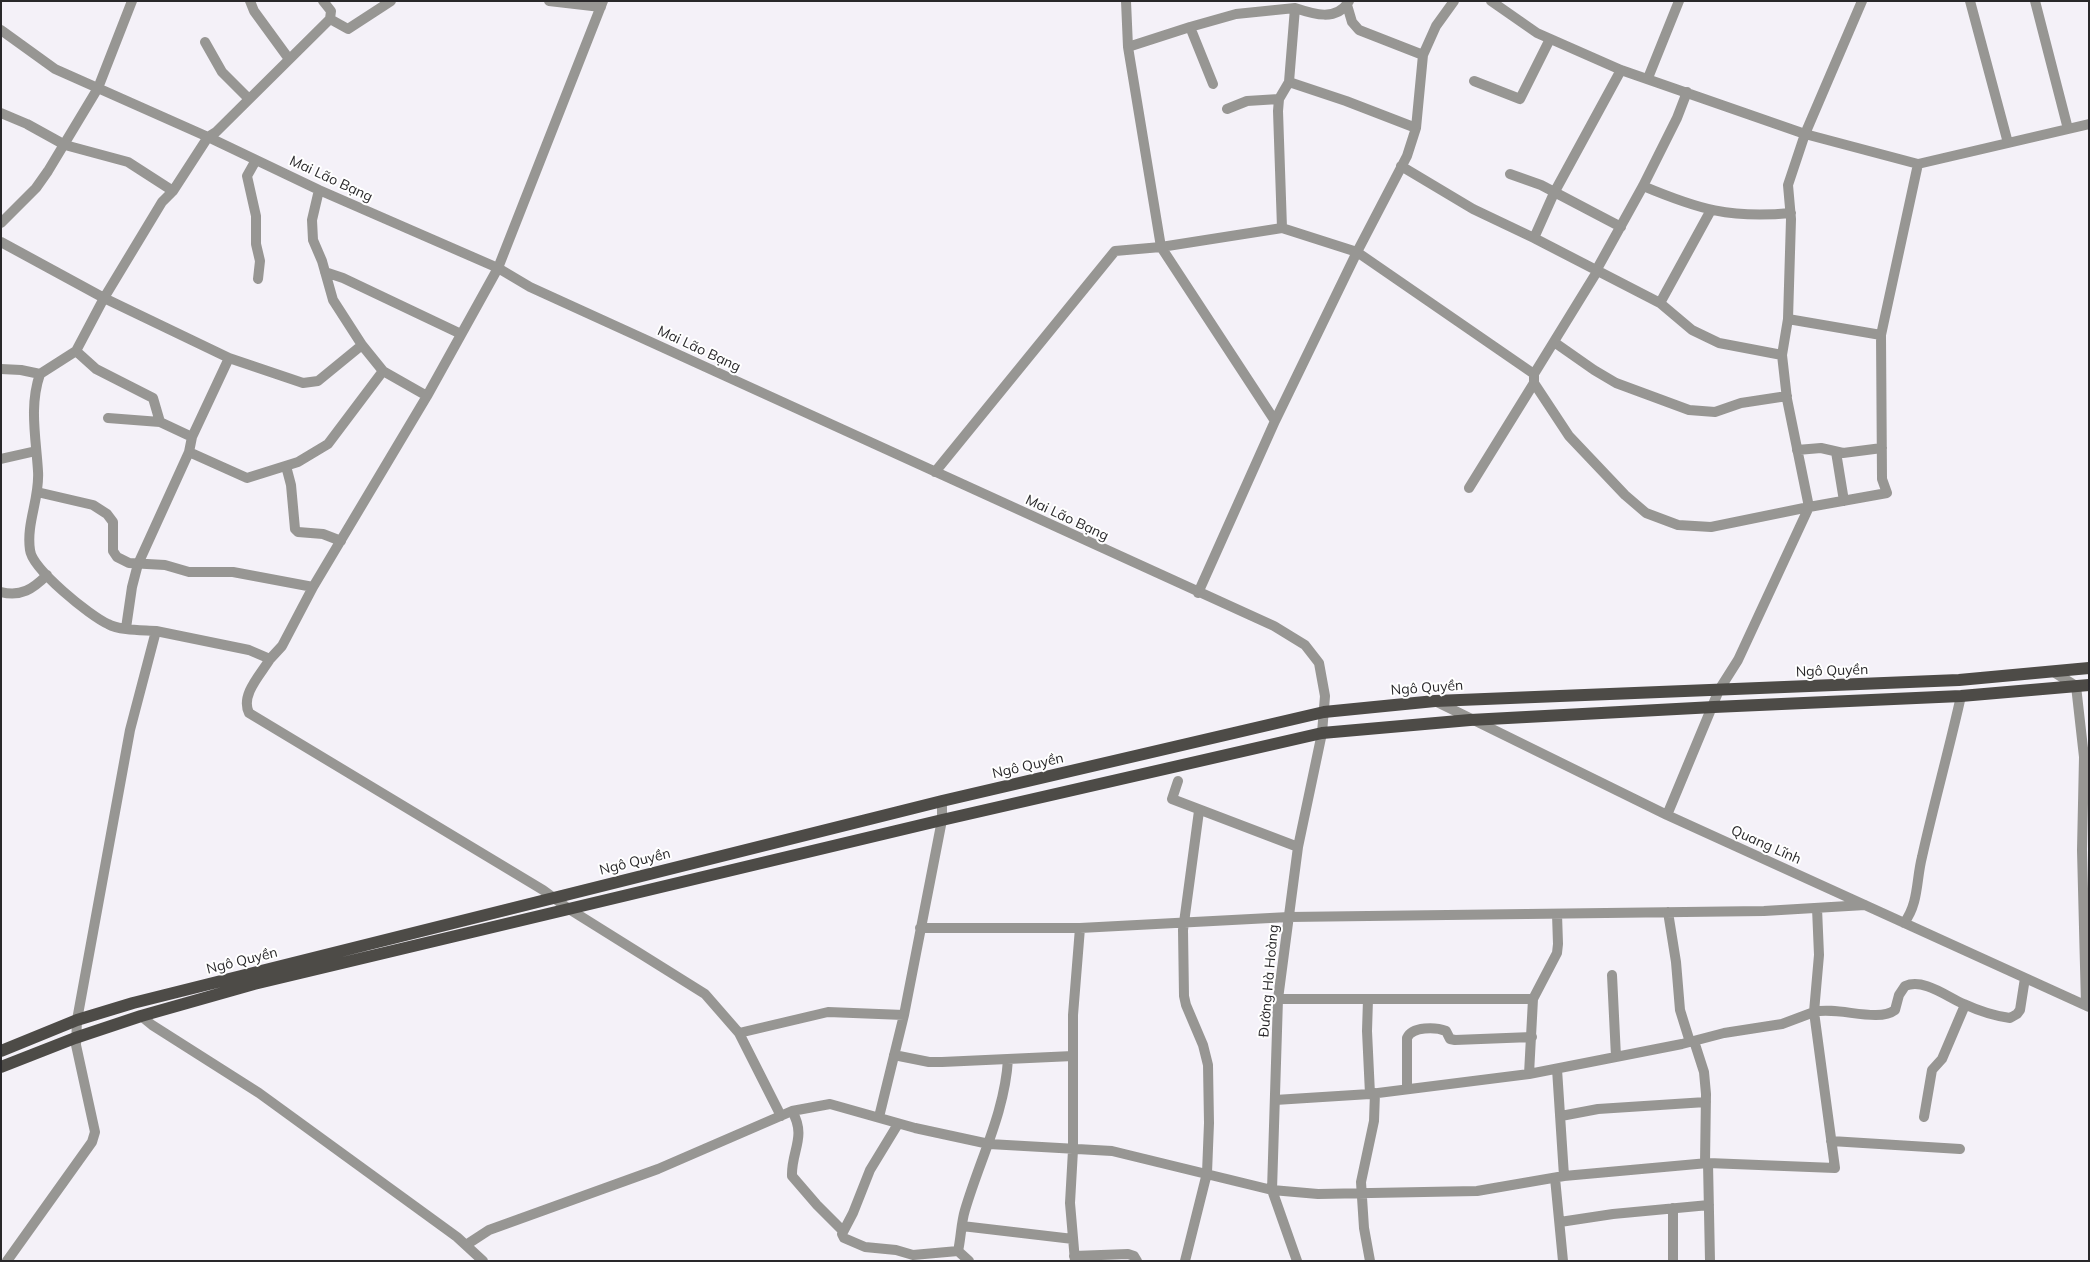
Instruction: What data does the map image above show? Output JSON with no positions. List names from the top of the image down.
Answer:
{
  "streets": {
    "main road": ["Ngô Quyền"],
    "street": ["Mai Lão Bạng", "Quang Lĩnh", "Đường Hà Hoàng"]
  },
  "crossings": [
    ["Mai Lão Bạng", "Ngô Quyền"],
    ["Mai Lão Bạng", "Đường Hà Hoàng"],
    ["Ngô Quyền", "Quang Lĩnh"],
    ["Ngô Quyền", "Đường Hà Hoàng"]
  ]
}
